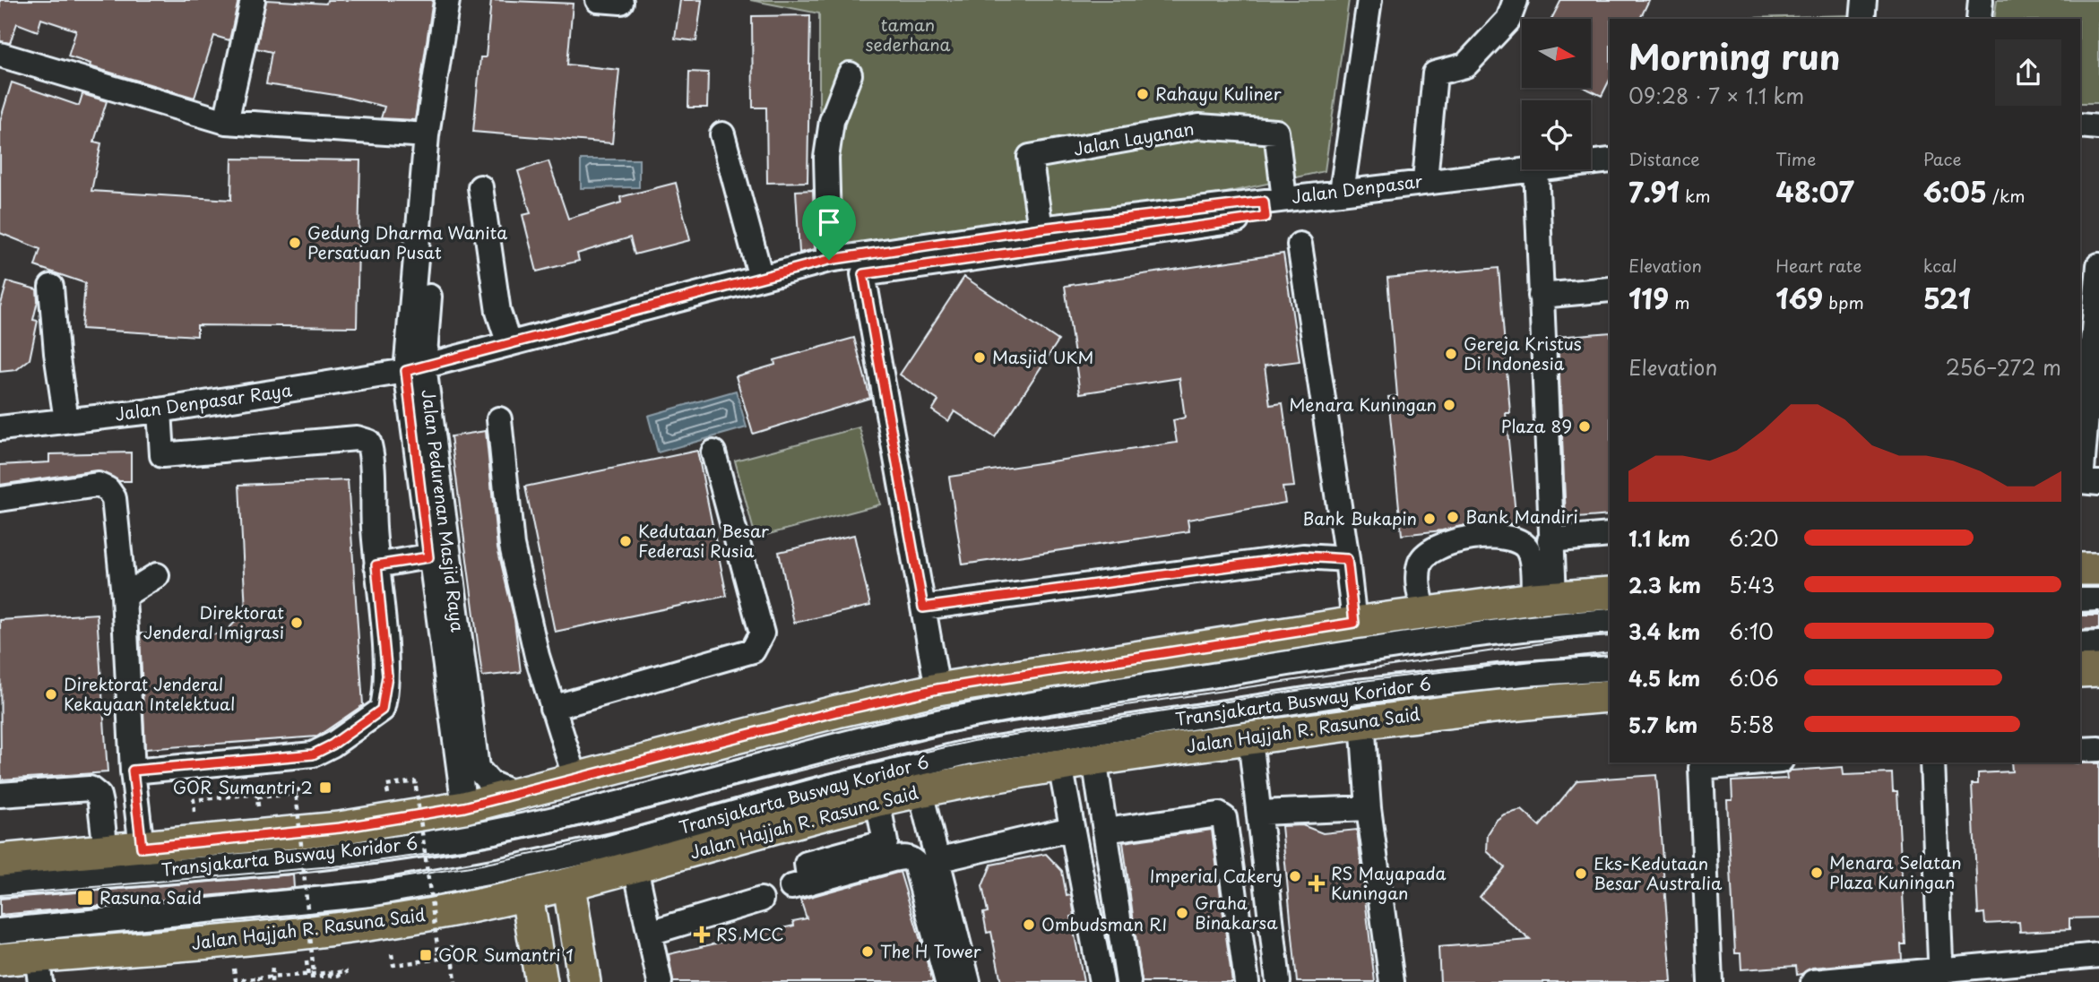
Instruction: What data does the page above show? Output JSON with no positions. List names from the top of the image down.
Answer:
{
  "streets": {
    "main road": ["Jalan Hajjah R. Rasuna Said"],
    "street": [
      "Jalan Layanan",
      "Jalan Denpasar",
      "Jalan Denpasar Raya",
      "Jalan Pedurenan Masjid Raya",
      "Transjakarta Busway Koridor 6"
    ]
  },
  "crossings": [
    ["Jalan Layanan", "Jalan Denpasar"],
    ["Jalan Denpasar", "Jalan Denpasar Raya"],
    ["Jalan Denpasar", "Jalan Pedurenan Masjid Raya"],
    ["Jalan Denpasar Raya", "Jalan Pedurenan Masjid Raya"]
  ],
  "parks": ["taman sederhana"],
  "places": {
    "other": [
      "Rahayu Kuliner",
      "Gedung Dharma Wanita Persatuan Pusat",
      "Gereja Kristus Di Indonesia",
      "Masjid UKM",
      "Menara Kuningan",
      "Plaza 89",
      "Bank Mandiri",
      "Bank Bukapin",
      "Kedutaan Besar Federasi Rusia",
      "Direktorat Jenderal Imigrasi",
      "Direktorat Jenderal Kekayaan Intelektual",
      "Menara Selatan Plaza Kuningan",
      "Eks-Kedutaan Besar Australia",
      "Imperial Cakery",
      "Graha Binakarsa",
      "Ombudsman RI",
      "The H Tower"
    ],
    "transit": ["GOR Sumantri 2", "Rasuna Said", "GOR Sumantri 1"],
    "health": ["RS Mayapada Kuningan", "RS MCC"]
  },
  "north": "right",
  "page": {
    "heading": ["Morning run", "09:28 · 7 × 1.1 km"],
    "stats": [
      ["Distance", "7.91 km"],
      ["Time", "48:07"],
      ["Pace", "6:05 /km"],
      ["Elevation", "119 m"],
      ["Heart rate", "169 bpm"],
      ["kcal", "521"]
    ],
    "chart": ["Elevation", "256–272 m"],
    "list": [
      {
        "name": "1.1 km",
        "note": "6:20"
      },
      {
        "name": "2.3 km",
        "note": "5:43"
      },
      {
        "name": "3.4 km",
        "note": "6:10"
      },
      {
        "name": "4.5 km",
        "note": "6:06"
      },
      {
        "name": "5.7 km",
        "note": "5:58"
      }
    ]
  }
}
